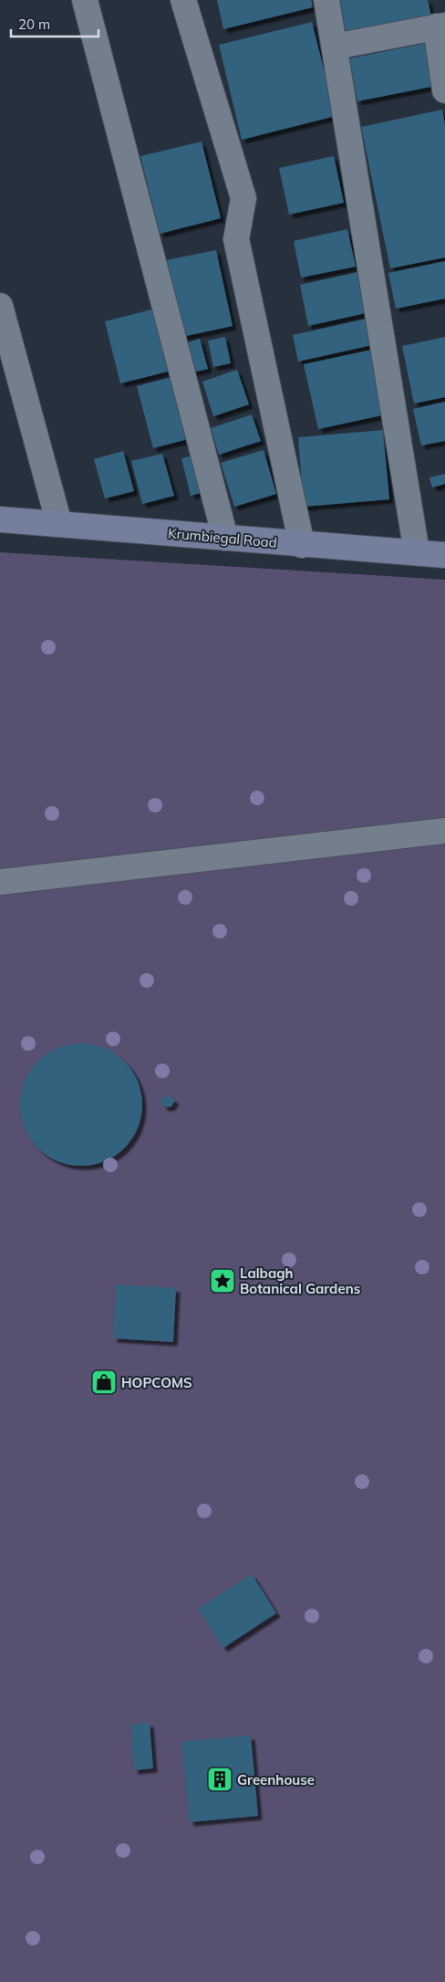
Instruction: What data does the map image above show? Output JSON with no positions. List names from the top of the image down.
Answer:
{
  "streets": {
    "main road": ["Krumbiegal Road"]
  },
  "places": {
    "place": ["Lalbagh Botanical Gardens"],
    "shop": ["HOPCOMS"],
    "building": ["Greenhouse"]
  },
  "scale_bar": "20 m"
}
